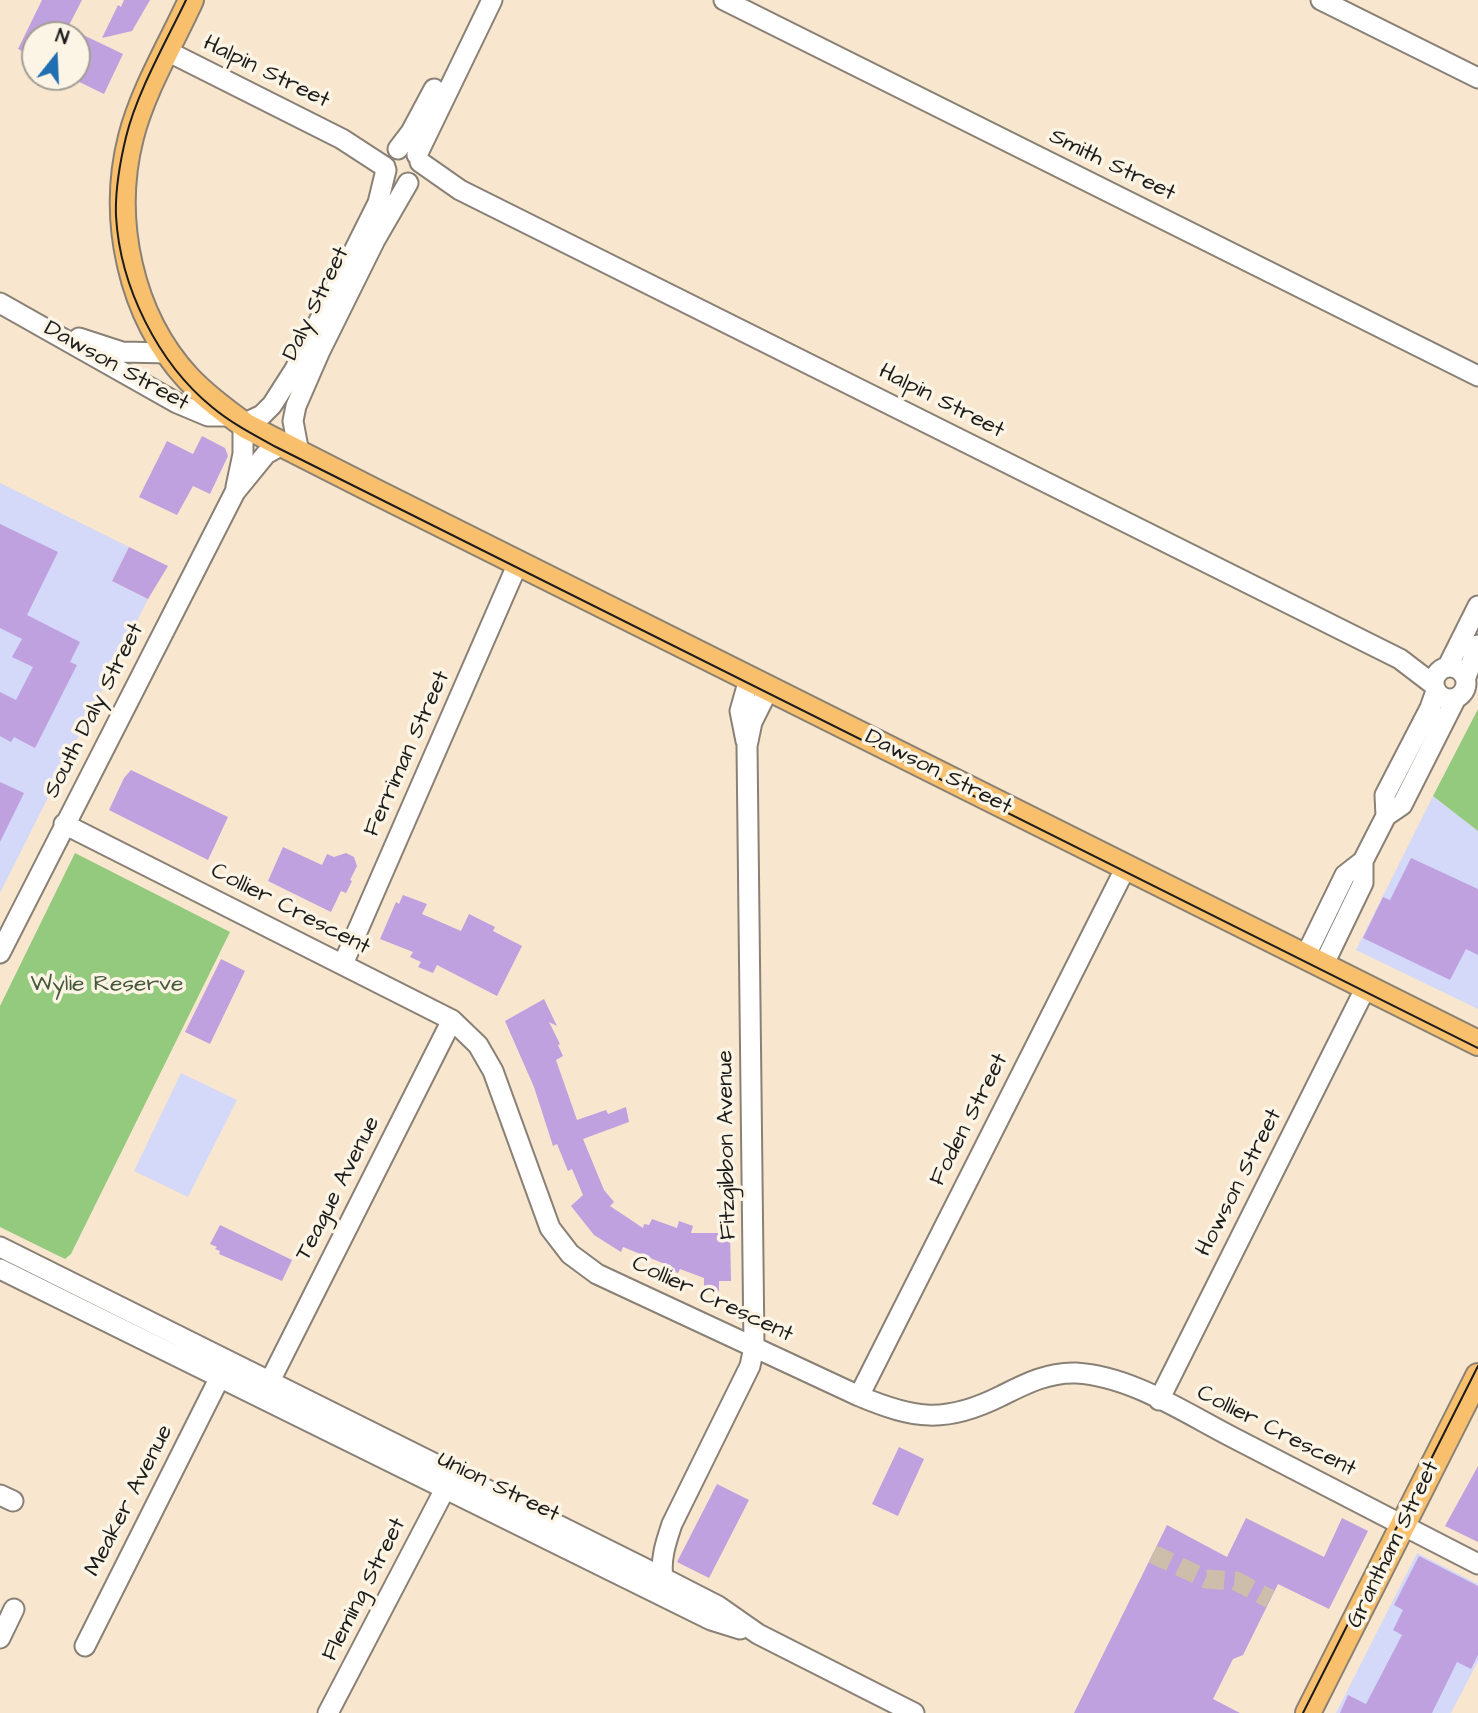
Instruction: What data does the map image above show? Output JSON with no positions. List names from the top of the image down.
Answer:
{
  "streets": {
    "main road": ["Dawson Street", "Grantham Street"],
    "street": [
      "Halpin Street",
      "Smith Street",
      "Daly Street",
      "South Daly Street",
      "Ferriman Street",
      "Collier Crescent",
      "Foden Street",
      "Fitzgibbon Avenue",
      "Howson Street",
      "Teague Avenue",
      "Union Street",
      "Meaker Avenue",
      "Fleming Street"
    ]
  },
  "crossings": [
    ["Halpin Street", "Daly Street"],
    ["Daly Street", "Dawson Street"],
    ["Daly Street", "South Daly Street"],
    ["Dawson Street", "South Daly Street"],
    ["Dawson Street", "Ferriman Street"],
    ["Dawson Street", "Foden Street"],
    ["Dawson Street", "Fitzgibbon Avenue"],
    ["Dawson Street", "Howson Street"],
    ["South Daly Street", "Collier Crescent"],
    ["Ferriman Street", "Collier Crescent"],
    ["Collier Crescent", "Foden Street"],
    ["Collier Crescent", "Fitzgibbon Avenue"],
    ["Collier Crescent", "Howson Street"],
    ["Collier Crescent", "Teague Avenue"],
    ["Collier Crescent", "Grantham Street"],
    ["Fitzgibbon Avenue", "Union Street"],
    ["Teague Avenue", "Union Street"],
    ["Union Street", "Meaker Avenue"],
    ["Union Street", "Fleming Street"]
  ],
  "parks": ["Wylie Reserve"],
  "north": "top"
}
